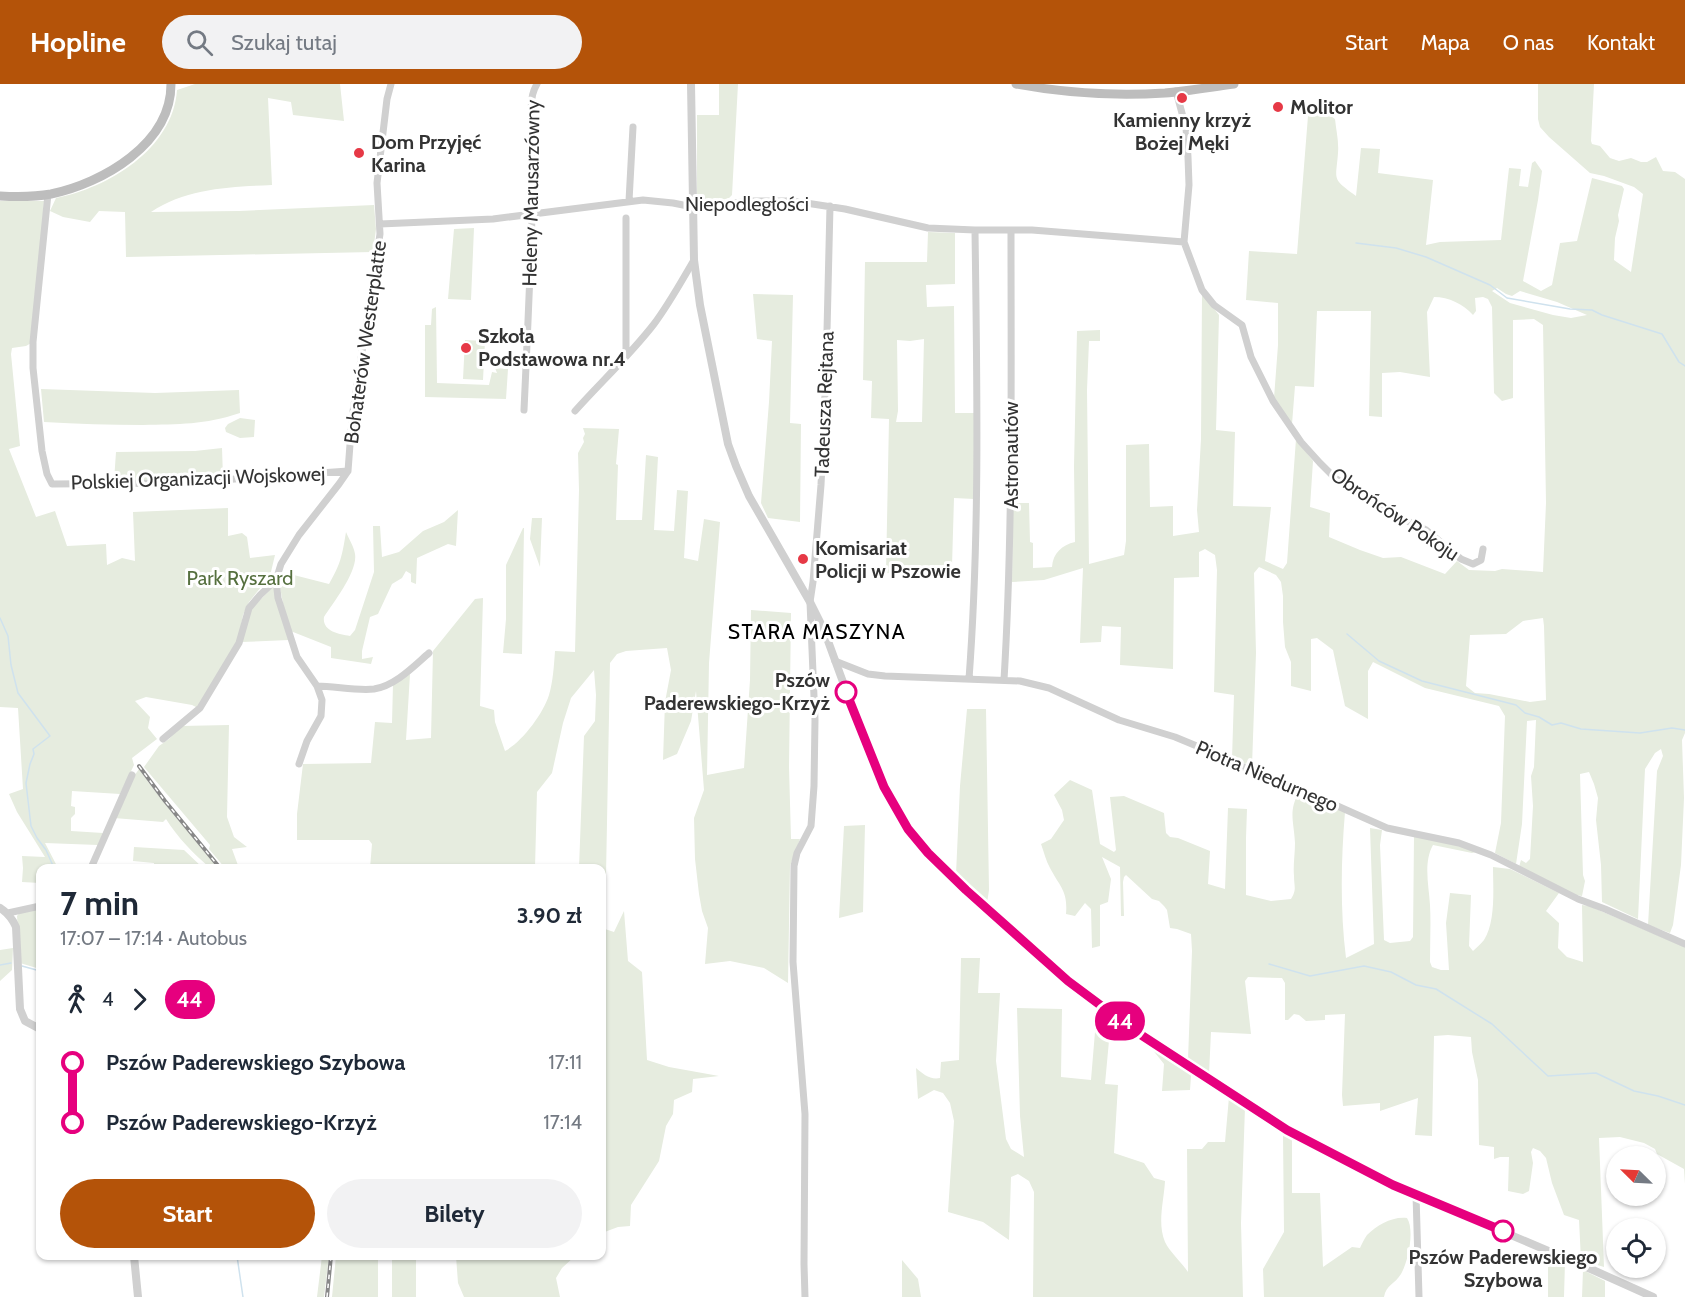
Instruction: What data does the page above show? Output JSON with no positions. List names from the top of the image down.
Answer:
{
  "streets": {
    "street": [
      "Heleny Marusarzówny",
      "Niepodległości",
      "Bohaterów Westerplatte",
      "Tadeusza Rejtana",
      "Astronautów",
      "Polskiej Organizacji Wojskowej",
      "Obrońców Pokoju",
      "Piotra Niedurnego"
    ]
  },
  "crossings": [
    ["Heleny Marusarzówny", "Niepodległości"],
    ["Niepodległości", "Bohaterów Westerplatte"],
    ["Niepodległości", "Tadeusza Rejtana"],
    ["Niepodległości", "Astronautów"],
    ["Niepodległości", "Obrońców Pokoju"],
    ["Bohaterów Westerplatte", "Polskiej Organizacji Wojskowej"],
    ["Astronautów", "Piotra Niedurnego"]
  ],
  "districts": ["STARA MASZYNA"],
  "parks": ["Park Ryszard"],
  "places": [
    "Kamienny krzyż Bożej Męki",
    "Molitor",
    "Dom Przyjęć Karina",
    "Szkoła Podstawowa nr.4",
    "Komisariat Policji w Pszowie",
    "Pszów Paderewskiego-Krzyż",
    "Pszów Paderewskiego Szybowa"
  ],
  "lines": ["bus line 44"],
  "north": "top left",
  "page": {
    "header": "Hopline",
    "search": "Szukaj tutaj",
    "nav": [
      "Start",
      "Mapa",
      "O nas",
      "Kontakt"
    ],
    "on_map": "44",
    "heading": ["7 min", "17:07 – 17:14 · Autobus", "3.90 zł"],
    "legs": ["4", "44"],
    "list": [
      {
        "name": "Pszów Paderewskiego Szybowa",
        "value": "17:11"
      },
      {
        "name": "Pszów Paderewskiego-Krzyż",
        "value": "17:14"
      }
    ],
    "buttons": ["Start", "Bilety"]
  }
}
